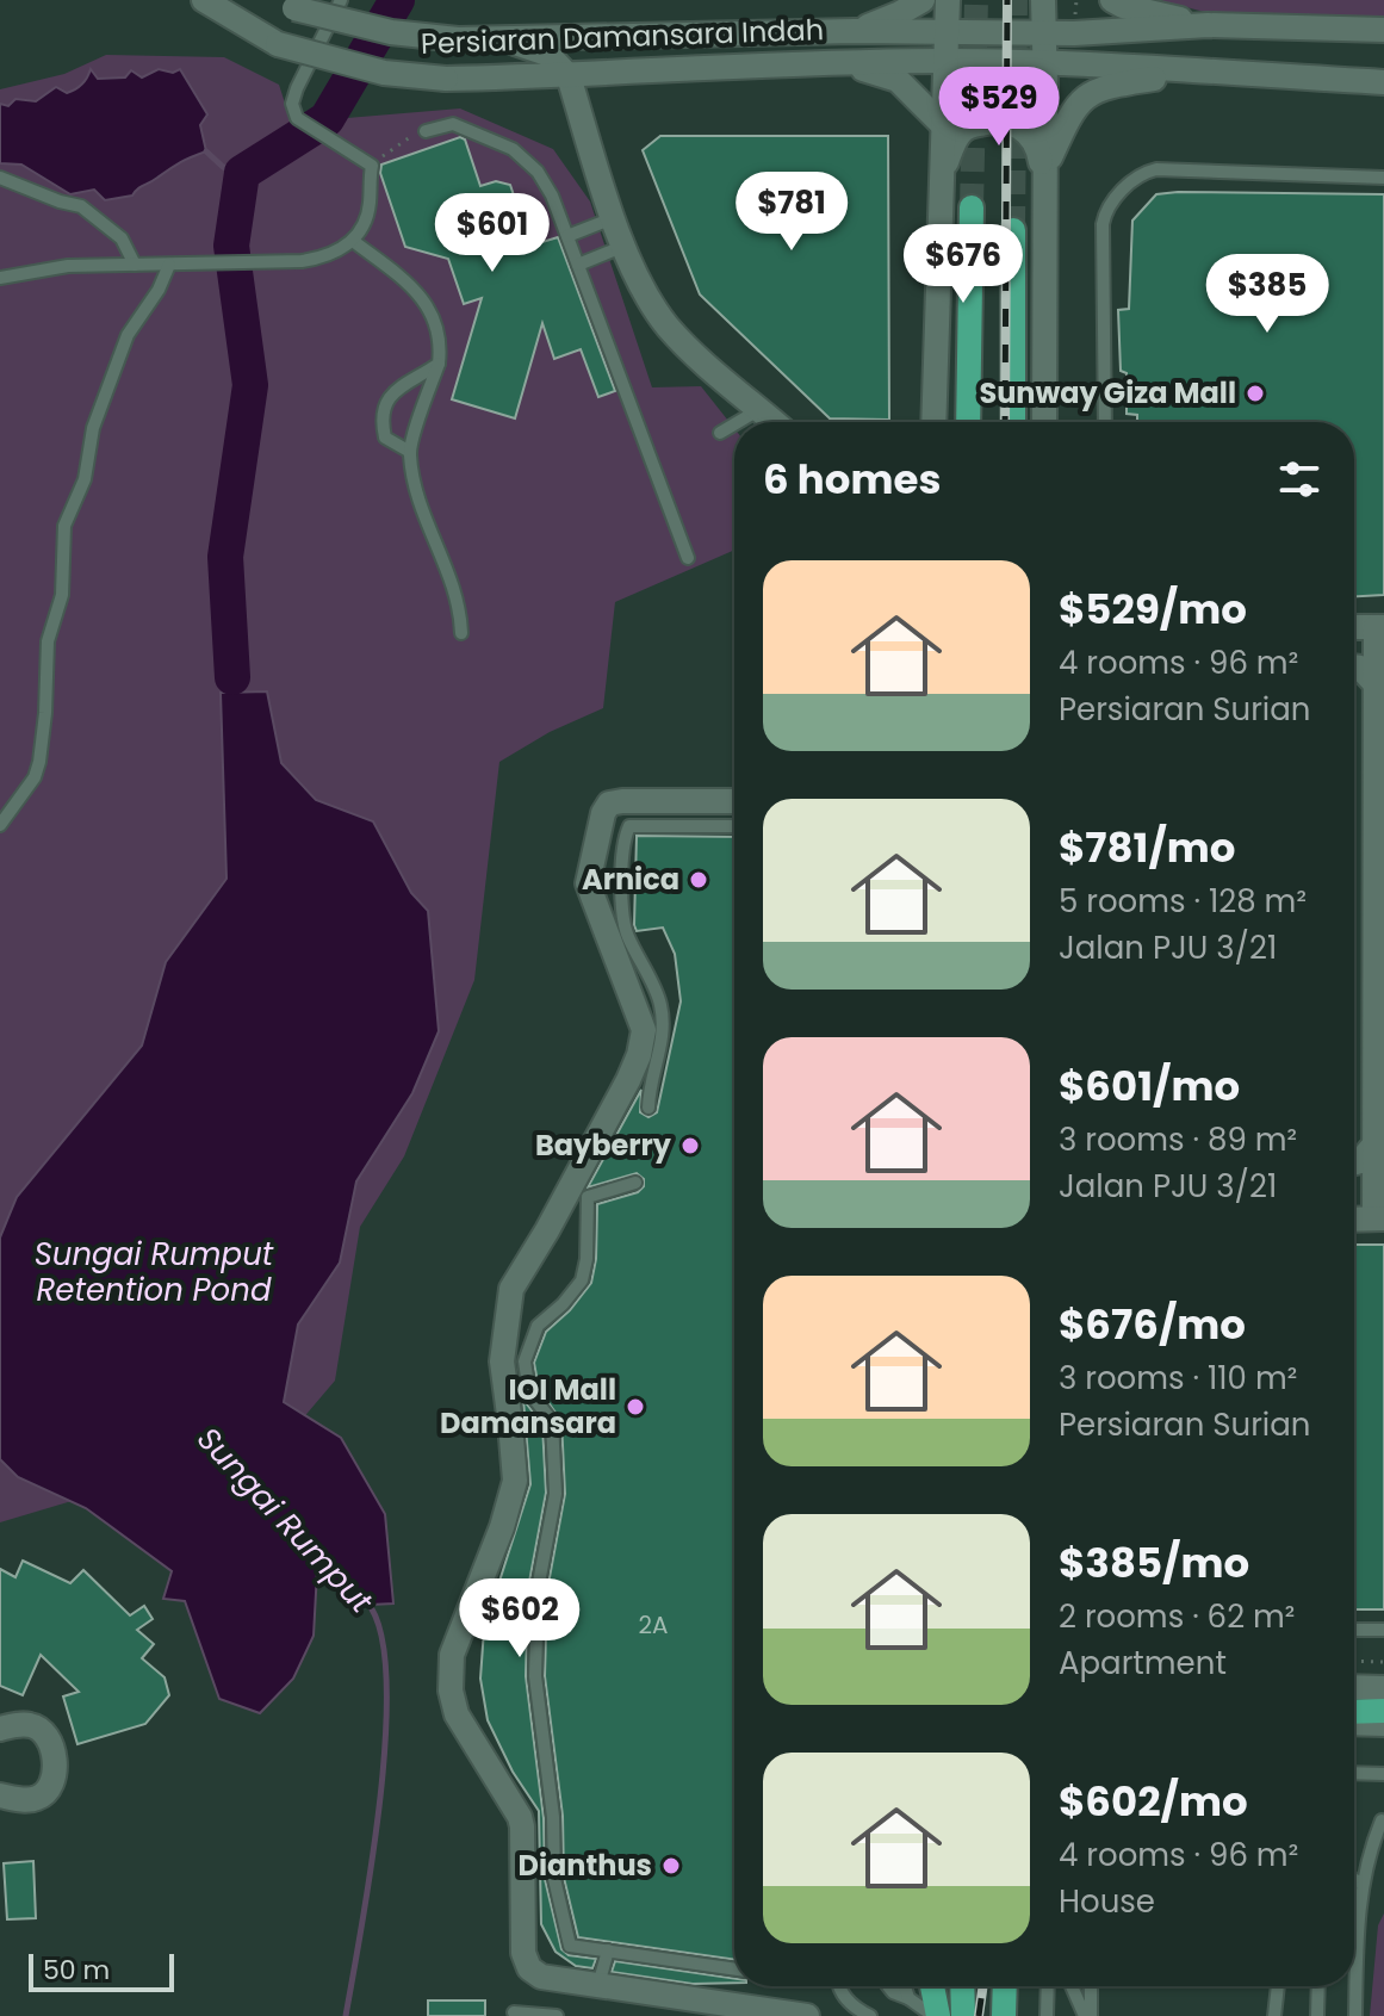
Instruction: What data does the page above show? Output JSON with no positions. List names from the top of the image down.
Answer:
{
  "streets": {
    "main road": ["Persiaran Damansara Indah"]
  },
  "water": ["Sungai Rumput Retention Pond", "Sungai Rumput"],
  "places": [
    "Sunway Giza Mall",
    "Arnica",
    "Bayberry",
    "IOI Mall Damansara",
    "Dianthus"
  ],
  "house_numbers": ["2A"],
  "scale_bar": "50 m",
  "page": {
    "price": [
      "$529",
      "$781",
      "$601",
      "$676",
      "$385",
      "$602"
    ],
    "heading": "6 homes",
    "list": [
      {
        "name": "$529/mo",
        "note": "4 rooms · 96 m² · Persiaran Surian"
      },
      {
        "name": "$781/mo",
        "note": "5 rooms · 128 m² · Jalan PJU 3/21"
      },
      {
        "name": "$601/mo",
        "note": "3 rooms · 89 m² · Jalan PJU 3/21"
      },
      {
        "name": "$676/mo",
        "note": "3 rooms · 110 m² · Persiaran Surian"
      },
      {
        "name": "$385/mo",
        "note": "2 rooms · 62 m² · Apartment"
      },
      {
        "name": "$602/mo",
        "note": "4 rooms · 96 m² · House"
      }
    ],
    "scale": "50 m"
  }
}
